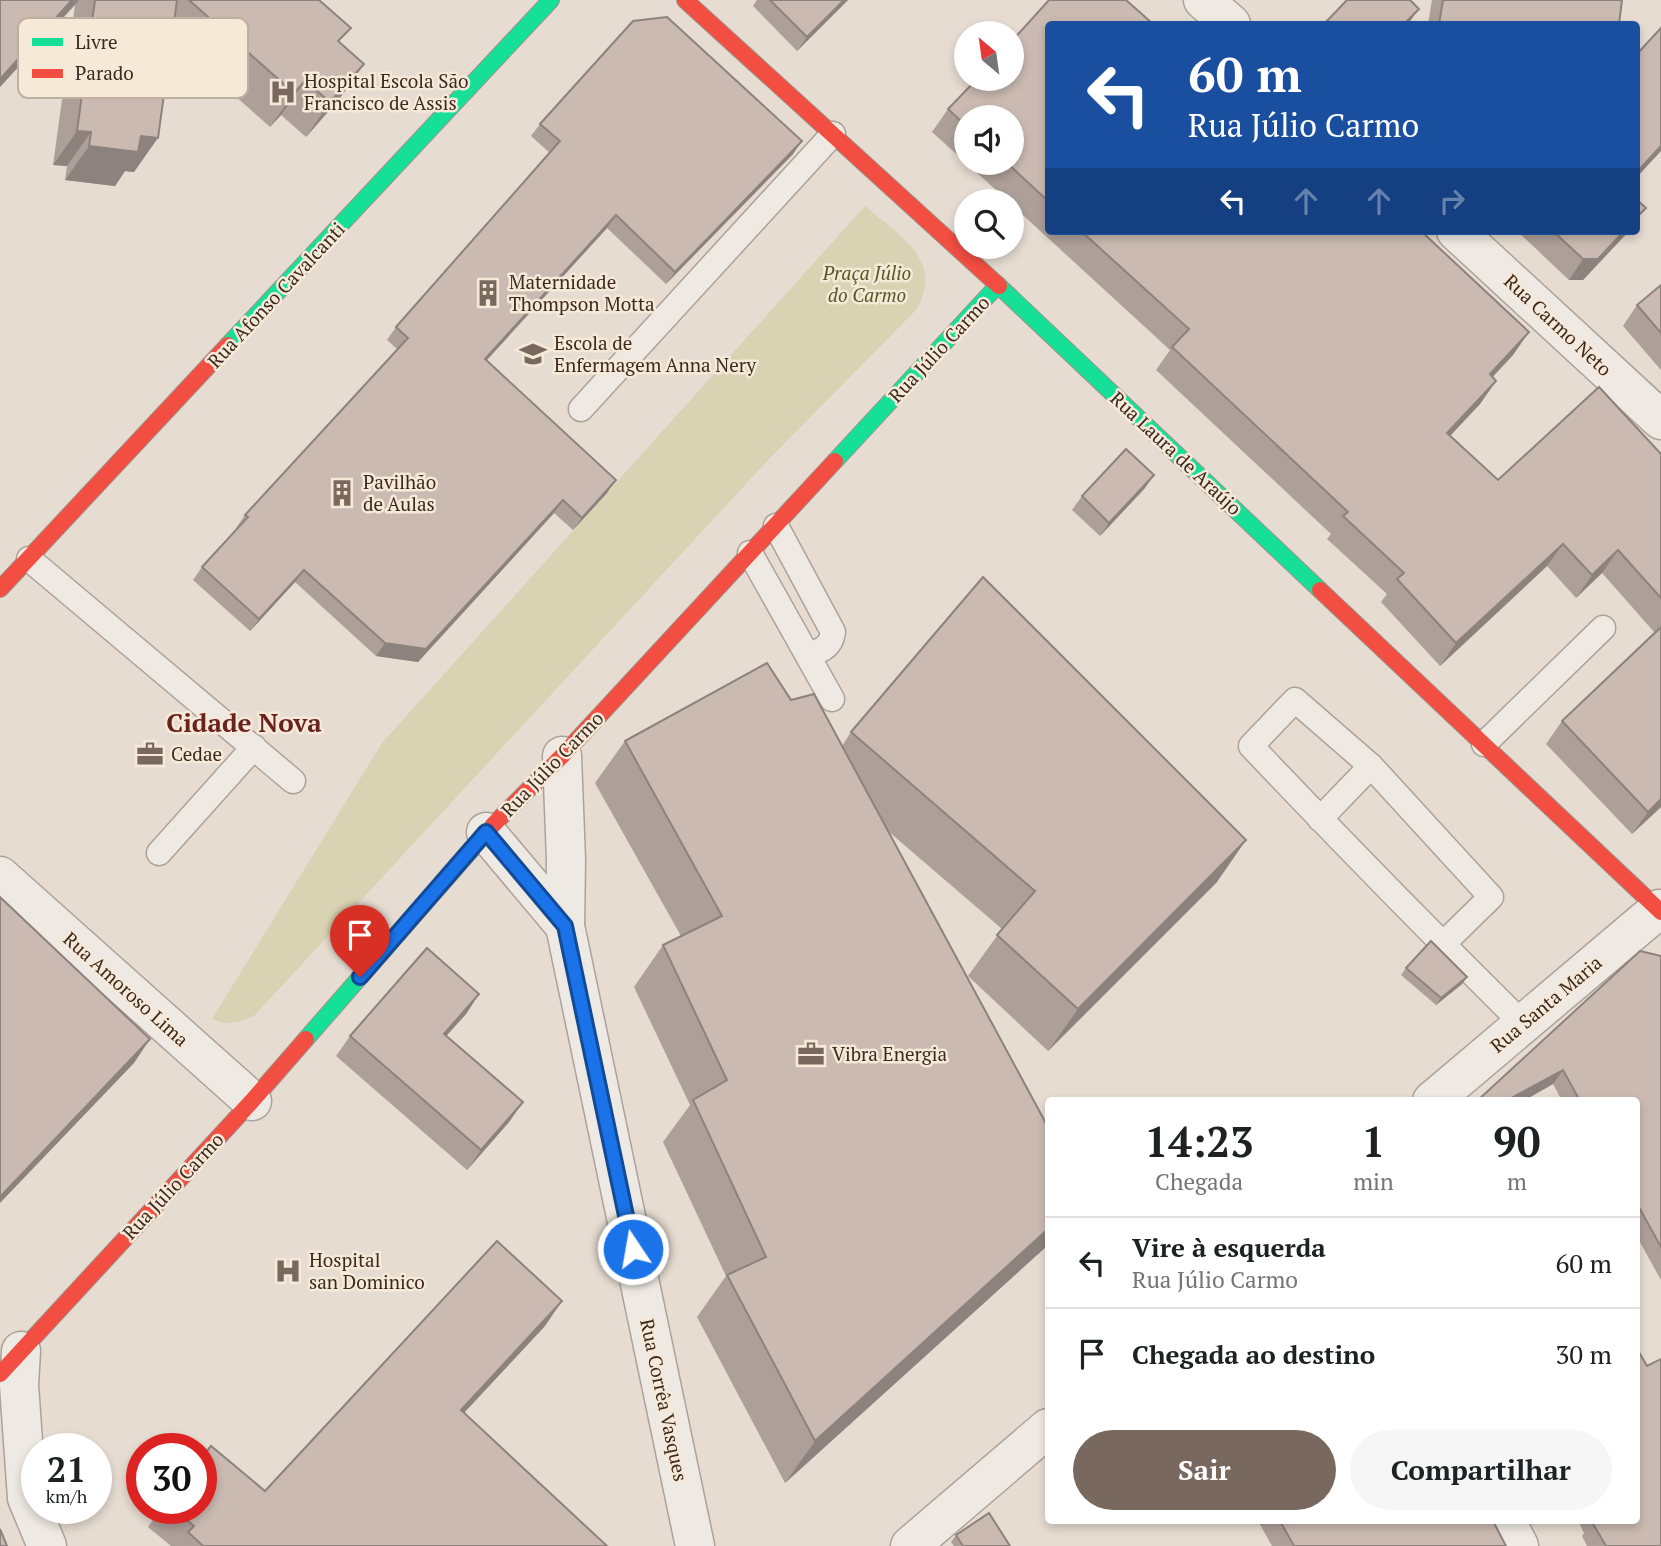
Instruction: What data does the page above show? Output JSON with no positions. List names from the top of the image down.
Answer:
{
  "streets": {
    "street": [
      "Rua Afonso Cavalcanti",
      "Rua Carmo Neto",
      "Rua Júlio Carmo",
      "Rua Laura de Araújo",
      "Rua Amoroso Lima",
      "Rua Santa Maria",
      "Rua Corrêa Vasques"
    ]
  },
  "crossings": [
    ["Rua Júlio Carmo", "Rua Laura de Araújo"],
    ["Rua Júlio Carmo", "Rua Amoroso Lima"],
    ["Rua Júlio Carmo", "Rua Corrêa Vasques"],
    ["Rua Laura de Araújo", "Rua Santa Maria"]
  ],
  "districts": ["Cidade Nova"],
  "parks": ["Praça Júlio do Carmo"],
  "places": {
    "hospital": ["Hospital Escola São Francisco de Assis", "Hospital san Dominico"],
    "building": ["Maternidade Thompson Motta", "Pavilhão de Aulas"],
    "school or university": ["Escola de Enfermagem Anna Nery"],
    "office": ["Cedae", "Vibra Energia"]
  },
  "legend": ["Livre", "Parado"],
  "north": "top left",
  "page": {
    "turn": ["60 m", "Rua Júlio Carmo"],
    "eta": [
      "14:23",
      "Chegada",
      "1",
      "min",
      "90",
      "m"
    ],
    "list": [
      {
        "name": "Vire à esquerda",
        "note": "Rua Júlio Carmo",
        "value": "60 m"
      },
      {
        "name": "Chegada ao destino",
        "value": "30 m"
      }
    ],
    "buttons": ["Sair", "Compartilhar"],
    "speed": "21 km/h",
    "limit": "30"
  }
}
